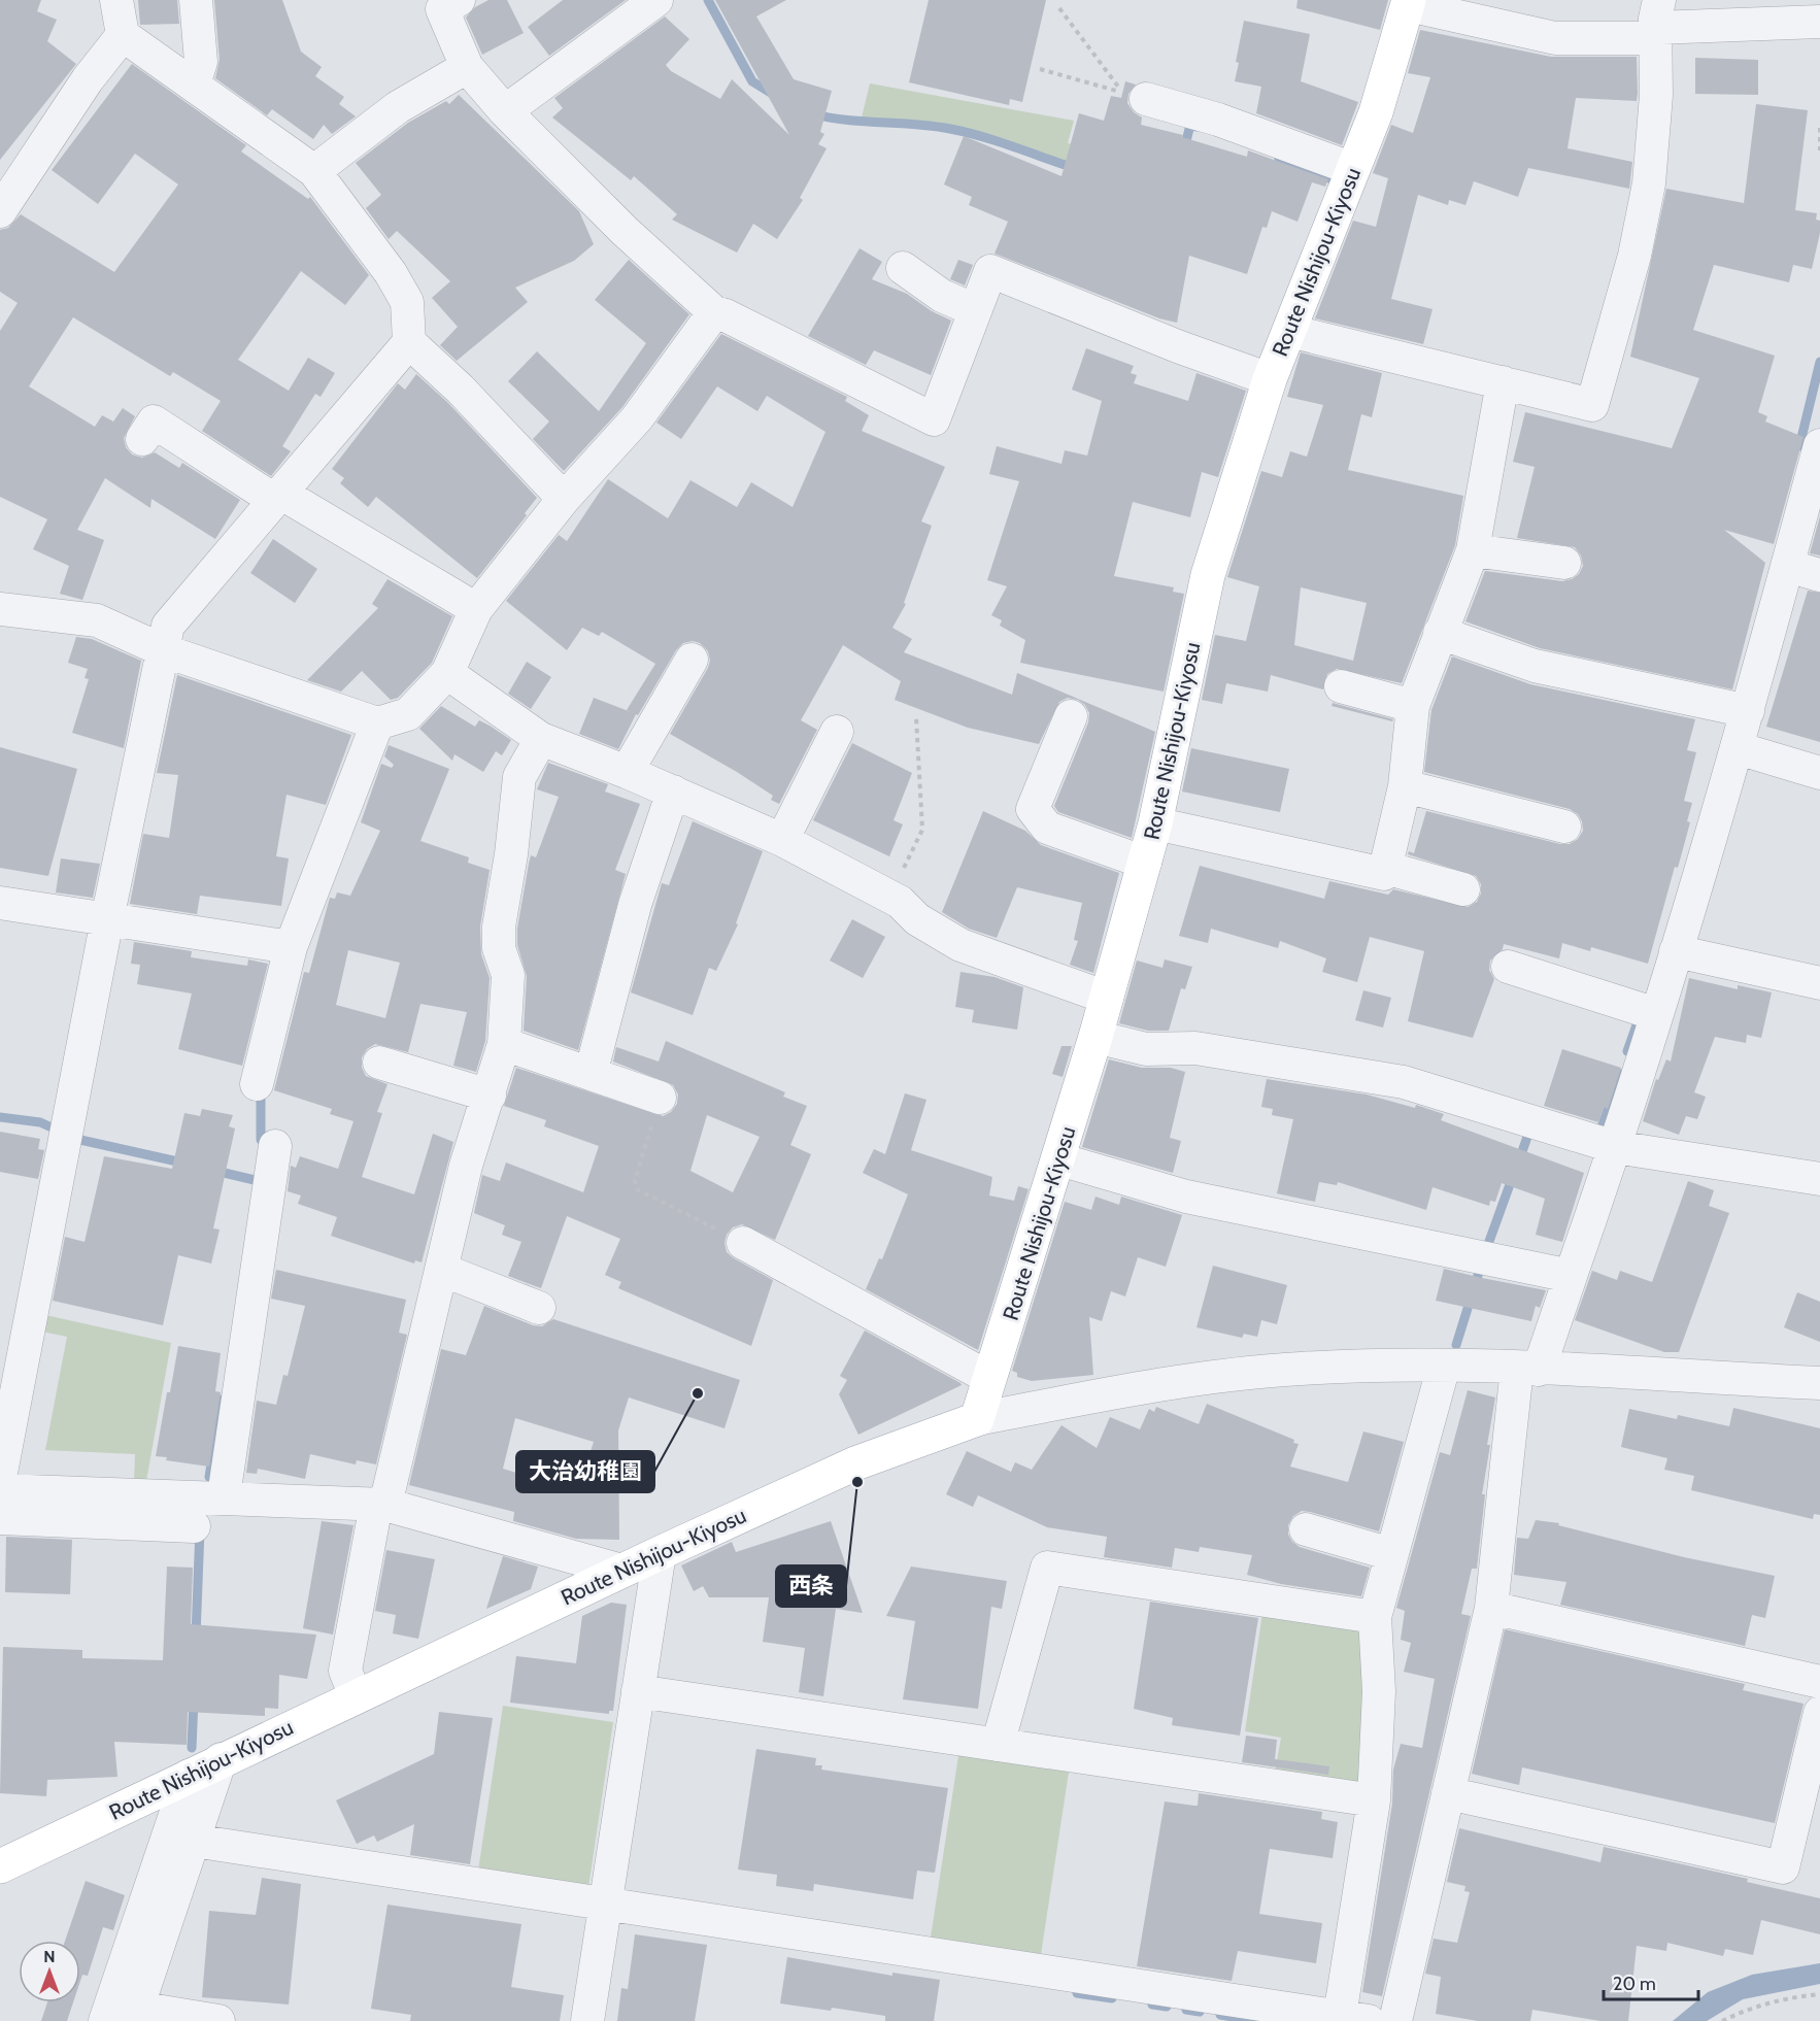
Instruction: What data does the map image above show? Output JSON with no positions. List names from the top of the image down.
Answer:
{
  "streets": {
    "main road": ["Route Nishijou-Kiyosu"]
  },
  "places": ["大治幼稚園", "西条"],
  "scale_bar": "20 m",
  "north": "top"
}
